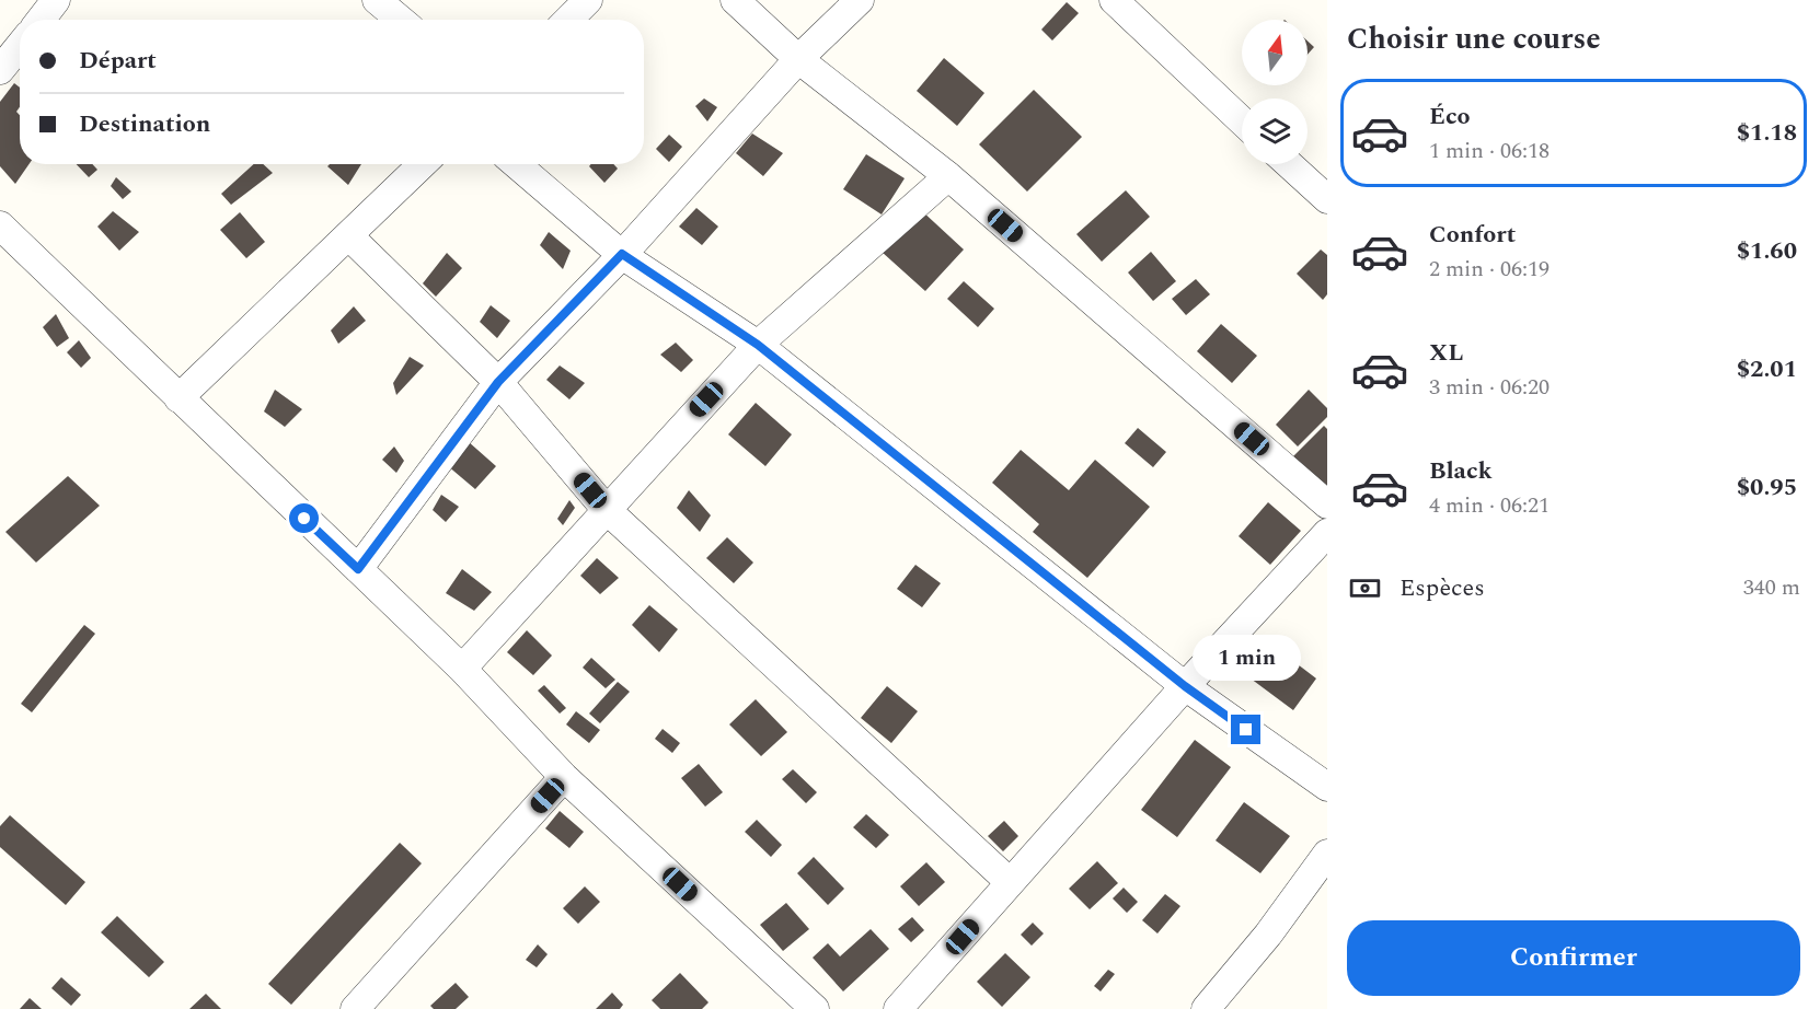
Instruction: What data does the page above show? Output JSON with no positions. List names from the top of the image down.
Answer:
{
  "north": "top",
  "page": {
    "heading": "Choisir une course",
    "banner": ["Départ", "Destination"],
    "list": [
      {
        "name": "Éco",
        "note": "1 min · 06:18",
        "value": "$1.18"
      },
      {
        "name": "Confort",
        "note": "2 min · 06:19",
        "value": "$1.60"
      },
      {
        "name": "XL",
        "note": "3 min · 06:20",
        "value": "$2.01"
      },
      {
        "name": "Black",
        "note": "4 min · 06:21",
        "value": "$0.95"
      }
    ],
    "pay": ["Espèces", "340 m"],
    "bubble": "1 min",
    "buttons": "Confirmer"
  }
}
